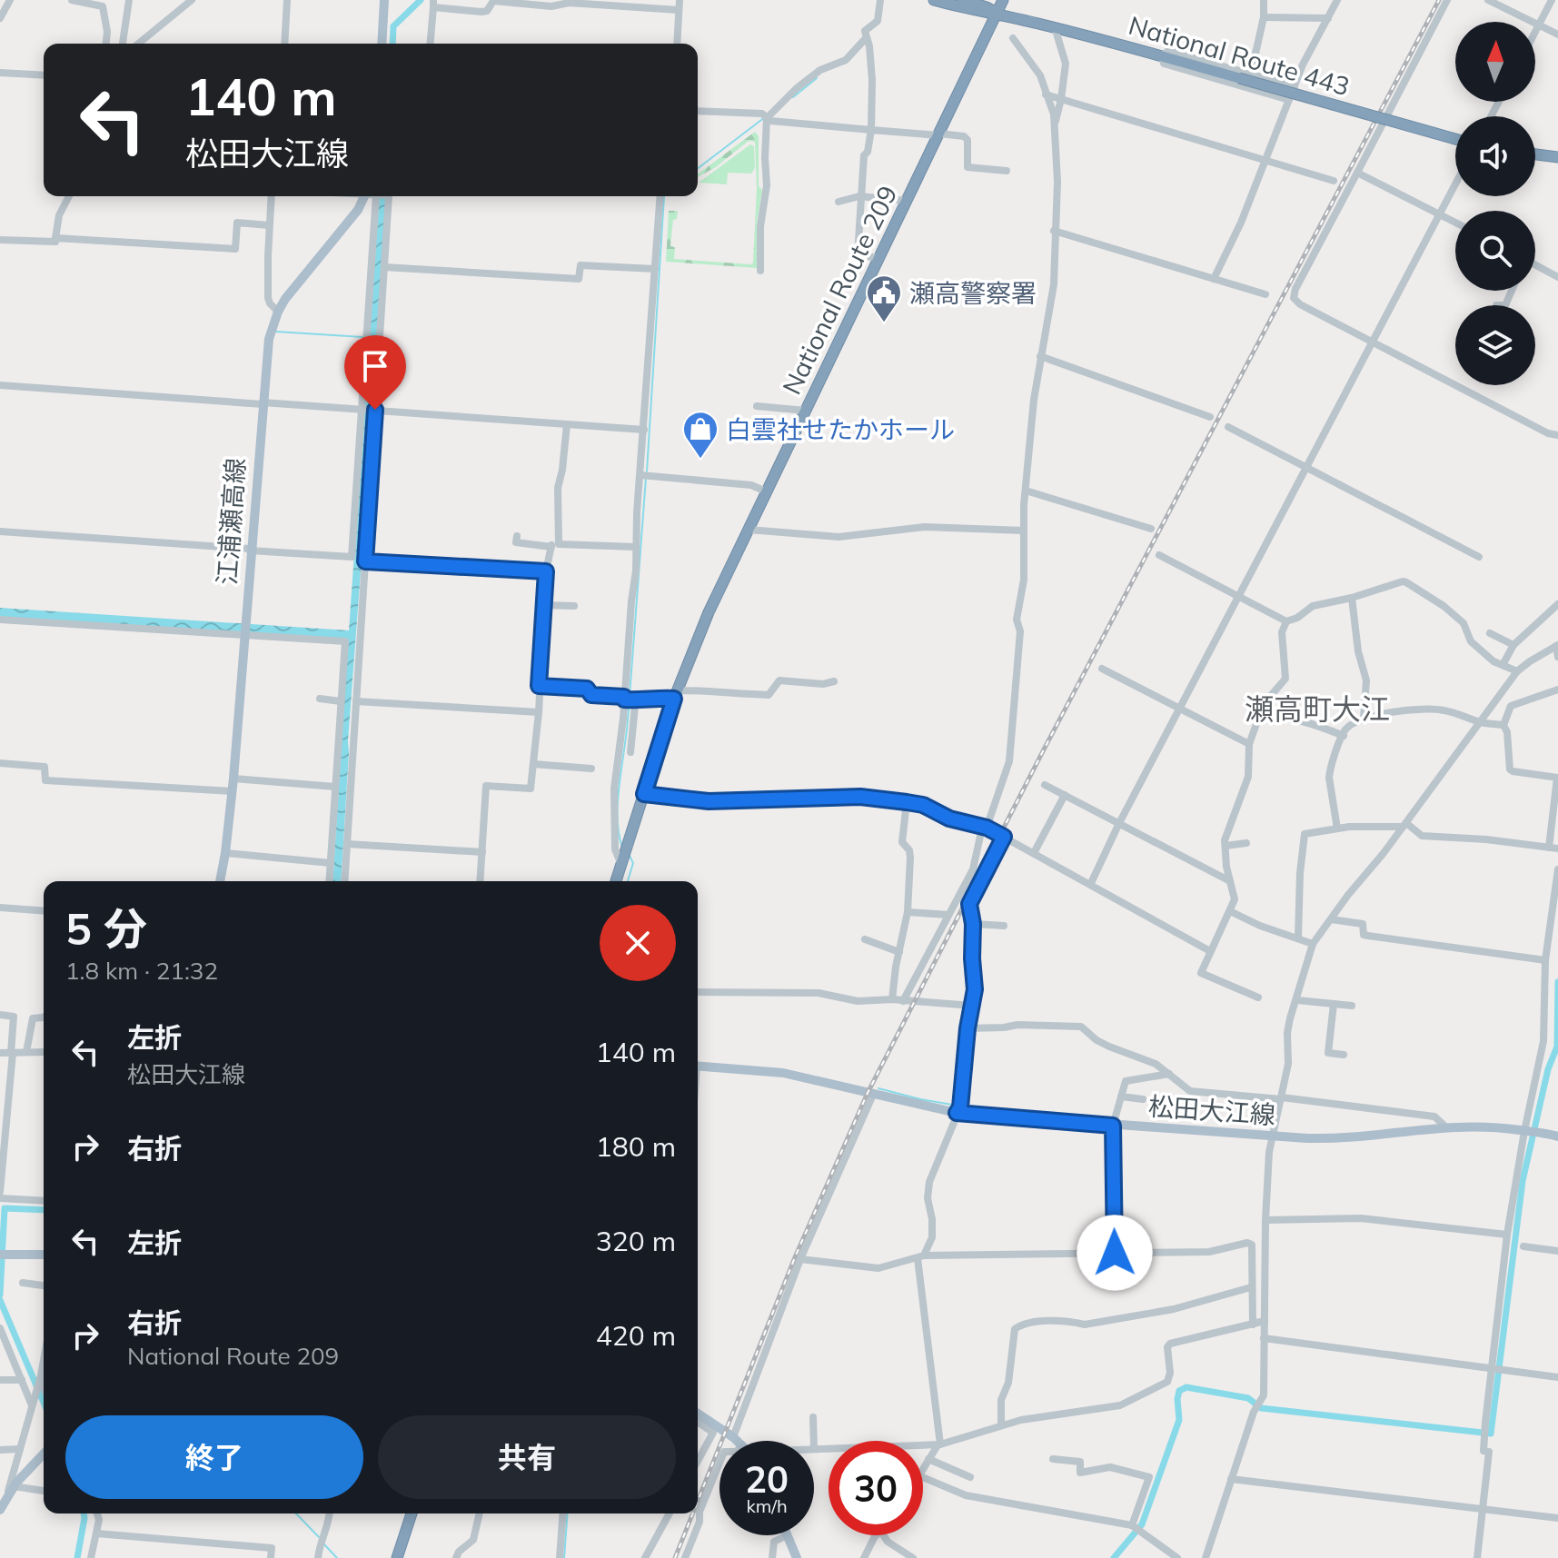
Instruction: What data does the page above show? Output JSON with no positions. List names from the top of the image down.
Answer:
{
  "streets": {
    "highway": ["National Route 443", "National Route 209"],
    "main road": ["江浦瀬高線", "松田大江線"]
  },
  "crossings": [
    ["National Route 443", "National Route 209"]
  ],
  "districts": ["瀬高町大江"],
  "places": {
    "public building": ["瀬高警察署"],
    "shop": ["白雲社せたかホール"]
  },
  "north": "top",
  "page": {
    "turn": ["140 m", "松田大江線"],
    "heading": ["5 分", "1.8 km · 21:32"],
    "list": [
      {
        "name": "左折",
        "note": "松田大江線",
        "value": "140 m"
      },
      {
        "name": "右折",
        "value": "180 m"
      },
      {
        "name": "左折",
        "value": "320 m"
      },
      {
        "name": "右折",
        "note": "National Route 209",
        "value": "420 m"
      }
    ],
    "buttons": ["終了", "共有"],
    "speed": "20 km/h",
    "limit": "30"
  }
}
